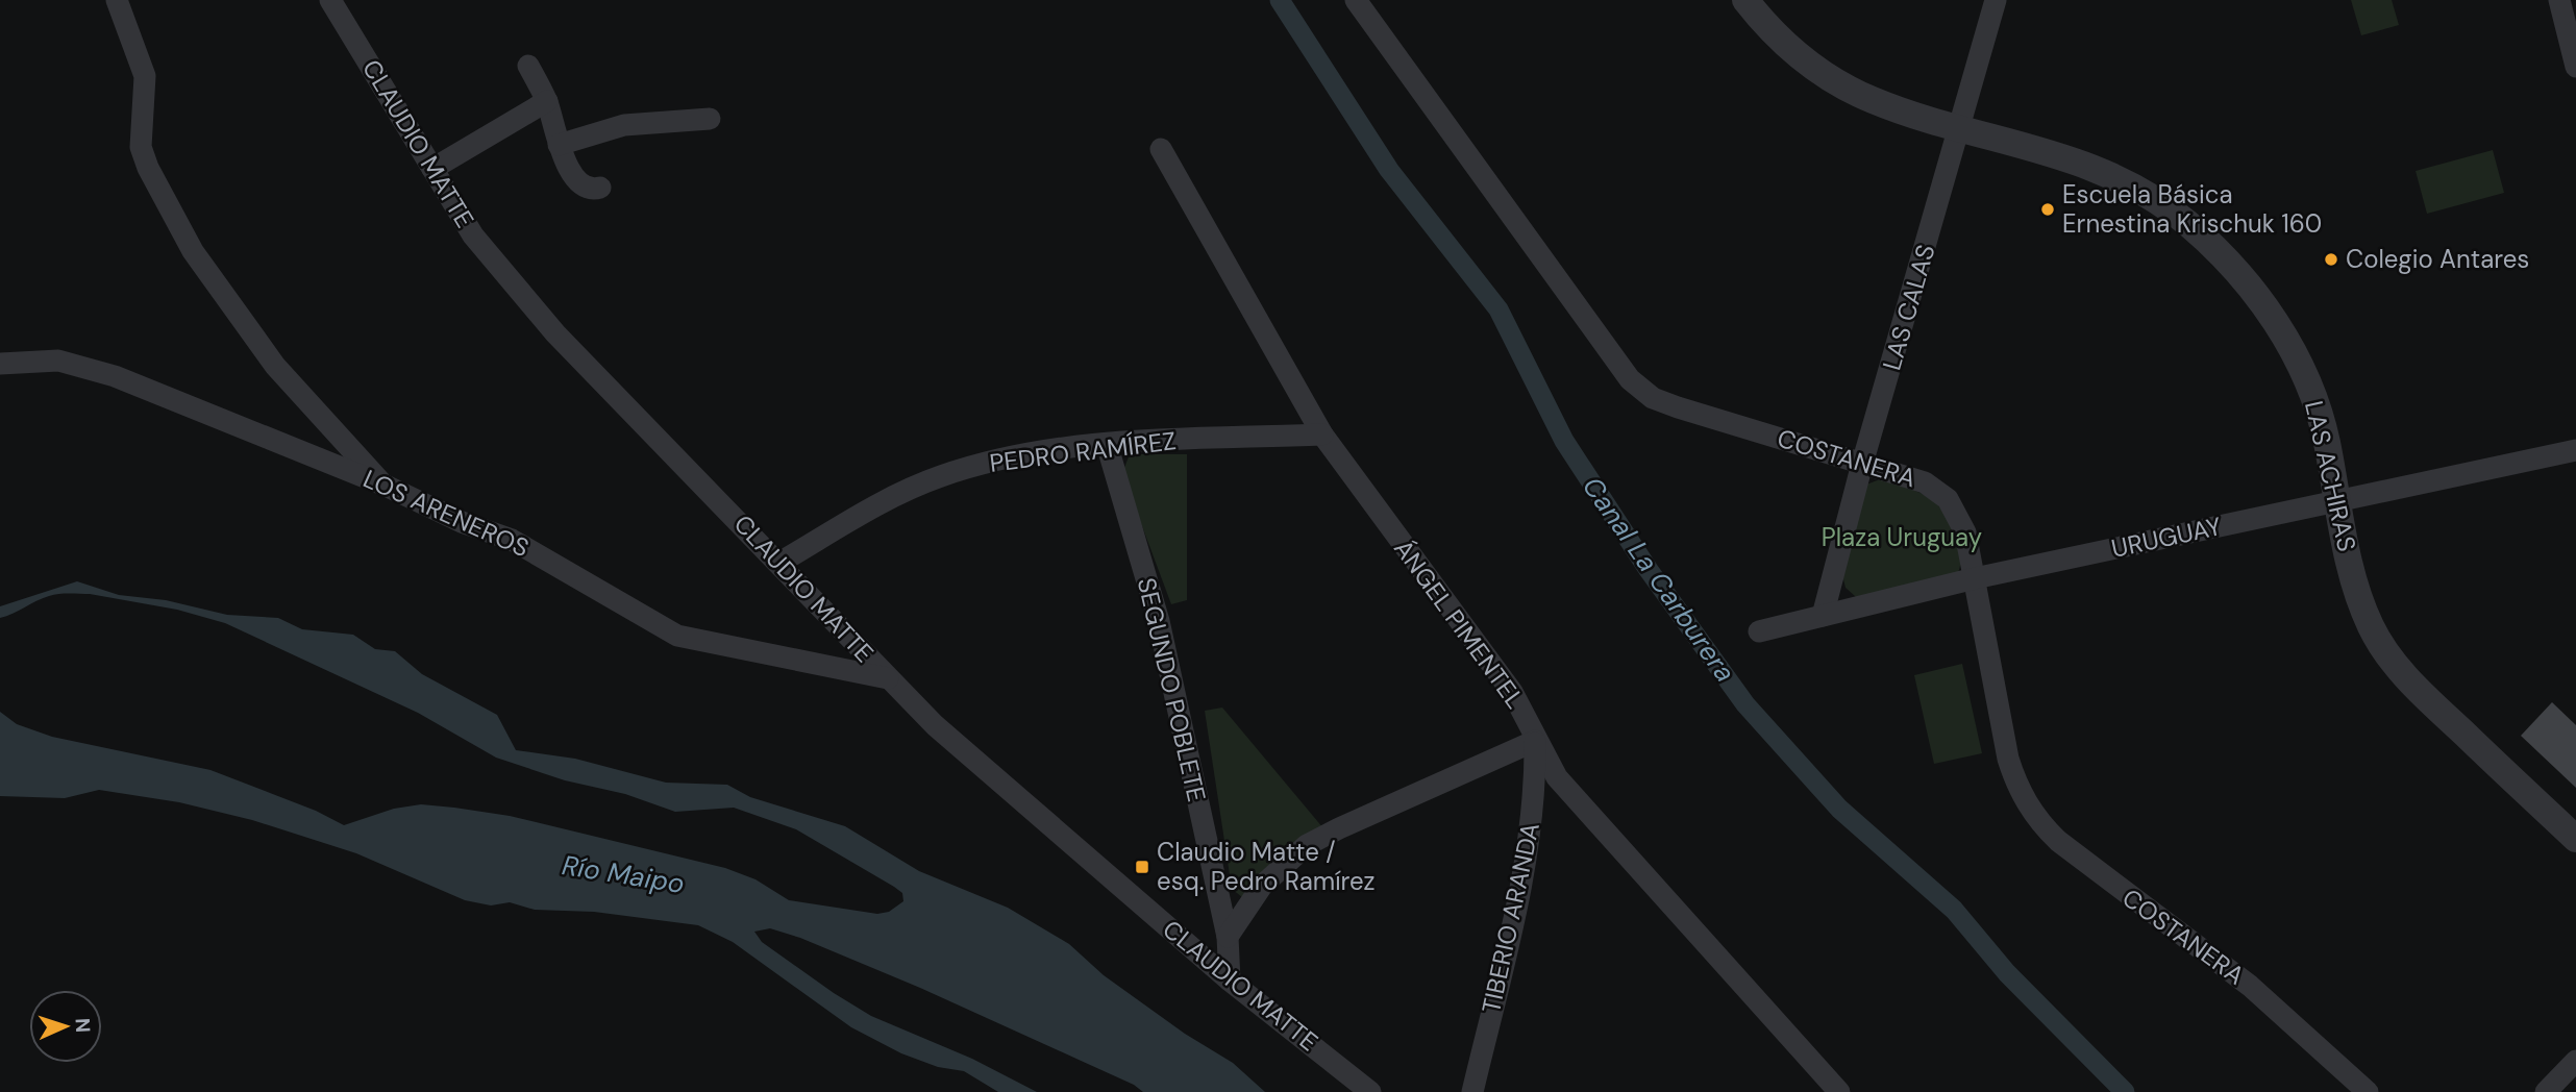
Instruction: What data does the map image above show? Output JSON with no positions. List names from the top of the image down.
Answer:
{
  "streets": {
    "street": [
      "CLAUDIO MATTE",
      "LAS CALAS",
      "PEDRO RAMÍREZ",
      "COSTANERA",
      "LAS ACHIRAS",
      "LOS ARENEROS",
      "URUGUAY",
      "ÁNGEL PIMENTEL",
      "SEGUNDO POBLETE",
      "TIBERIO ARANDA"
    ]
  },
  "crossings": [
    ["CLAUDIO MATTE", "PEDRO RAMÍREZ"],
    ["CLAUDIO MATTE", "LOS ARENEROS"],
    ["CLAUDIO MATTE", "SEGUNDO POBLETE"],
    ["LAS CALAS", "COSTANERA"],
    ["LAS CALAS", "LAS ACHIRAS"],
    ["LAS CALAS", "URUGUAY"],
    ["PEDRO RAMÍREZ", "ÁNGEL PIMENTEL"],
    ["PEDRO RAMÍREZ", "SEGUNDO POBLETE"],
    ["COSTANERA", "URUGUAY"],
    ["LAS ACHIRAS", "URUGUAY"],
    ["ÁNGEL PIMENTEL", "TIBERIO ARANDA"]
  ],
  "water": ["Canal La Carburera", "Río Maipo"],
  "parks": ["Plaza Uruguay"],
  "places": {
    "other": ["Escuela Básica Ernestina Krischuk 160", "Colegio Antares"],
    "transit": ["Claudio Matte / esq. Pedro Ramírez"]
  },
  "north": "right"
}
